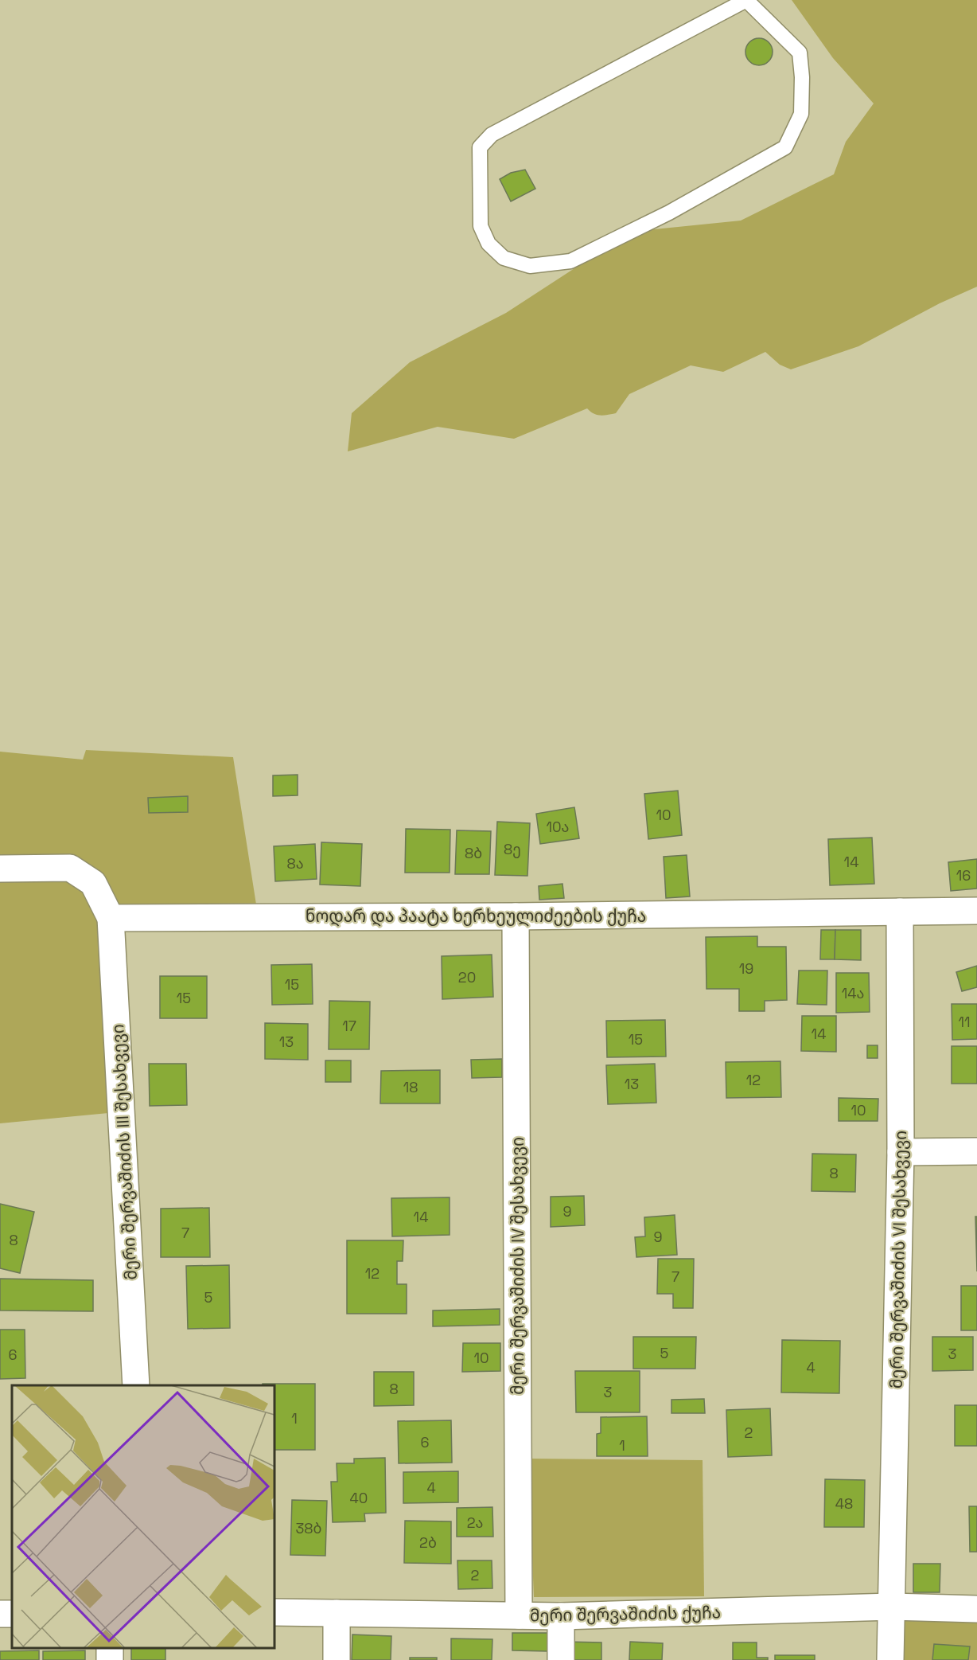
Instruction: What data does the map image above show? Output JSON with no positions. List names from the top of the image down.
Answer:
{
  "streets": {
    "street": [
      "ნოდარ და პაატა ხერხეულიძეების ქუჩა",
      "მერი შერვაშიძის III შესახვევი",
      "მერი შერვაშიძის VI შესახვევი",
      "მერი შერვაშიძის IV შესახვევი",
      "მერი შერვაშიძის ქუჩა"
    ]
  },
  "crossings": [
    ["ნოდარ და პაატა ხერხეულიძეების ქუჩა", "მერი შერვაშიძის III შესახვევი"],
    ["ნოდარ და პაატა ხერხეულიძეების ქუჩა", "მერი შერვაშიძის VI შესახვევი"],
    ["ნოდარ და პაატა ხერხეულიძეების ქუჩა", "მერი შერვაშიძის IV შესახვევი"],
    ["მერი შერვაშიძის VI შესახვევი", "მერი შერვაშიძის ქუჩა"],
    ["მერი შერვაშიძის IV შესახვევი", "მერი შერვაშიძის ქუჩა"]
  ],
  "house_numbers": [
    "10",
    "10ა",
    "8ე",
    "8ბ",
    "14",
    "8ა",
    "16",
    "19",
    "20",
    "15",
    "14ა",
    "15",
    "11",
    "17",
    "14",
    "15",
    "13",
    "12",
    "13",
    "18",
    "10",
    "8",
    "9",
    "14",
    "7",
    "9",
    "8",
    "12",
    "7",
    "5",
    "5",
    "3",
    "6",
    "10",
    "4",
    "8",
    "3",
    "1",
    "2",
    "6",
    "1",
    "4",
    "40",
    "48",
    "2ა",
    "38ბ",
    "2ბ",
    "2"
  ]
}
